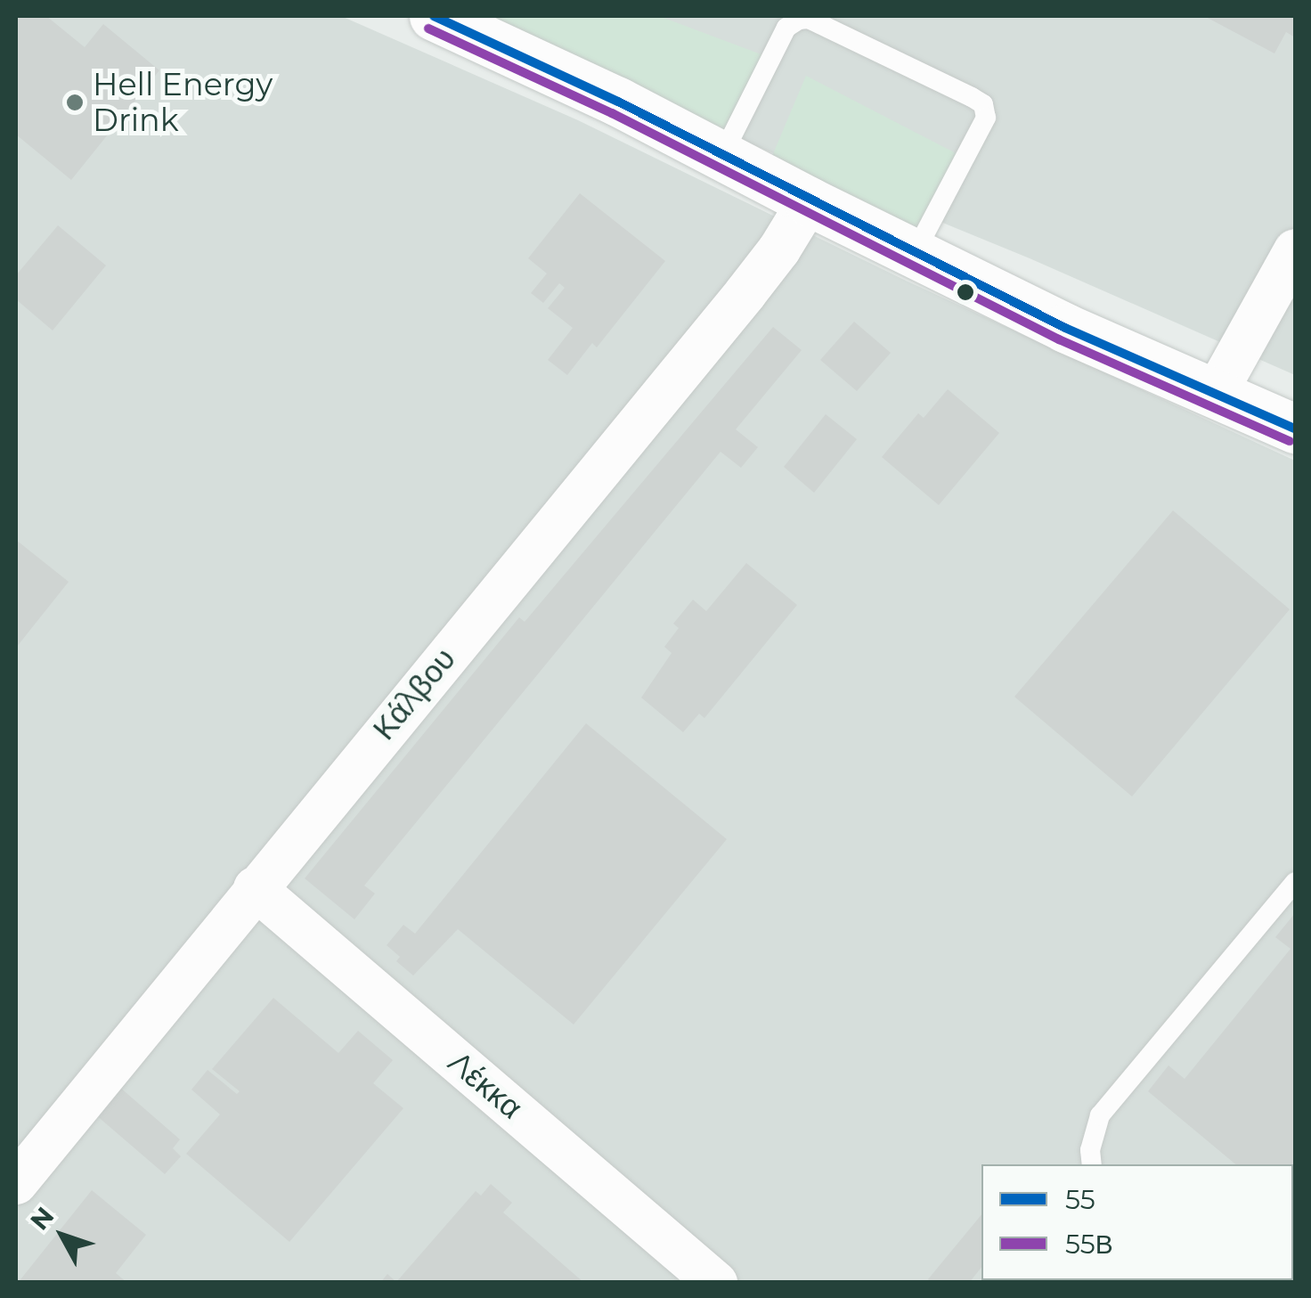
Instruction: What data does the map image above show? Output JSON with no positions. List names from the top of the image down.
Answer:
{
  "streets": {
    "street": ["Κάλβου", "Λέκκα"]
  },
  "crossings": [
    ["Κάλβου", "Λέκκα"]
  ],
  "places": ["Hell Energy Drink"],
  "lines": ["transit line 55", "transit line 55Β"],
  "legend": ["55", "55Β"],
  "north": "top left"
}
